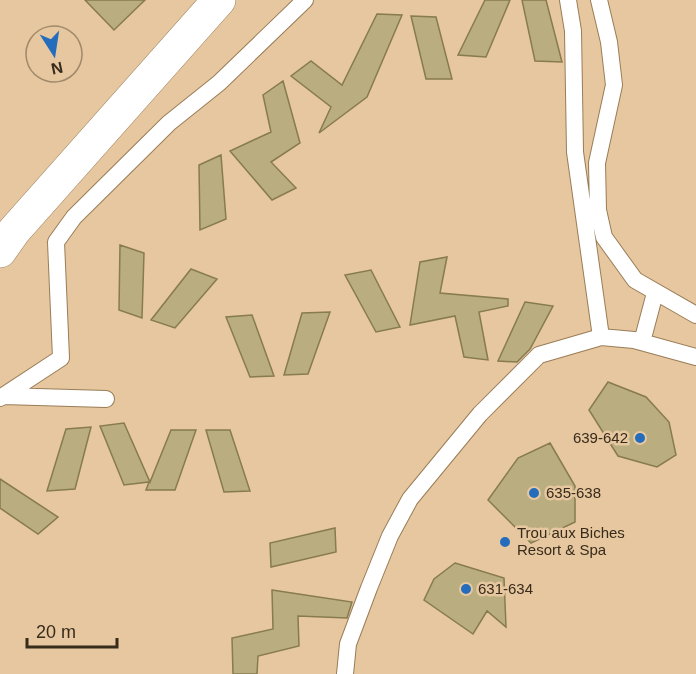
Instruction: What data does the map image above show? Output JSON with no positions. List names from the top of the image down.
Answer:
{
  "places": [
    "639-642",
    "635-638",
    "Trou aux Biches Resort & Spa",
    "631-634"
  ],
  "scale_bar": "20 m",
  "north": "bottom"
}
